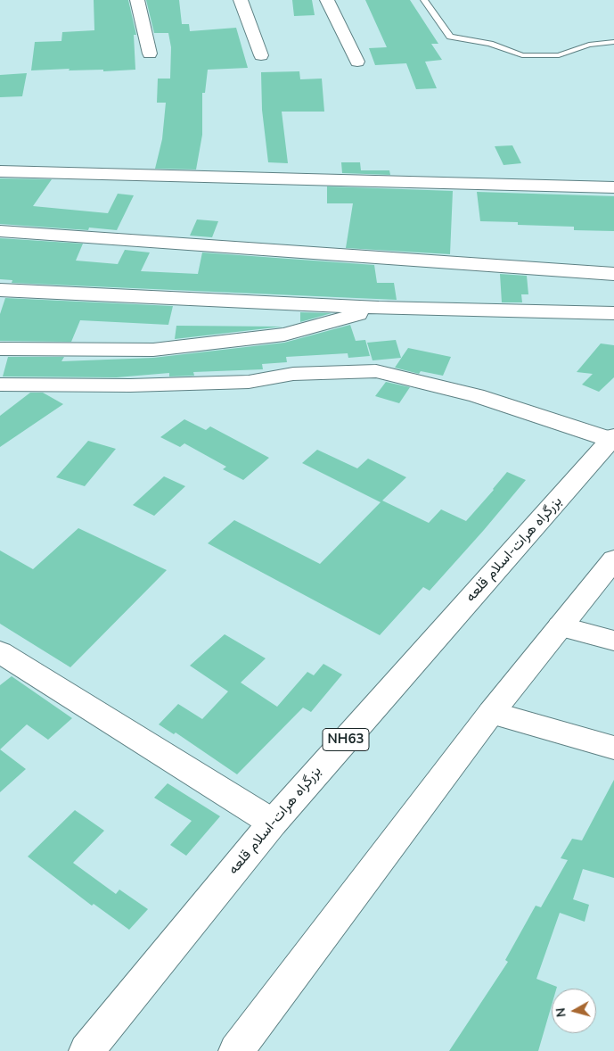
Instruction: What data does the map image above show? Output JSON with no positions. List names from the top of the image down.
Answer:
{
  "streets": {
    "main road": ["بزرگراه هرات-اسلام قلعه", "NH63"]
  },
  "north": "left"
}
